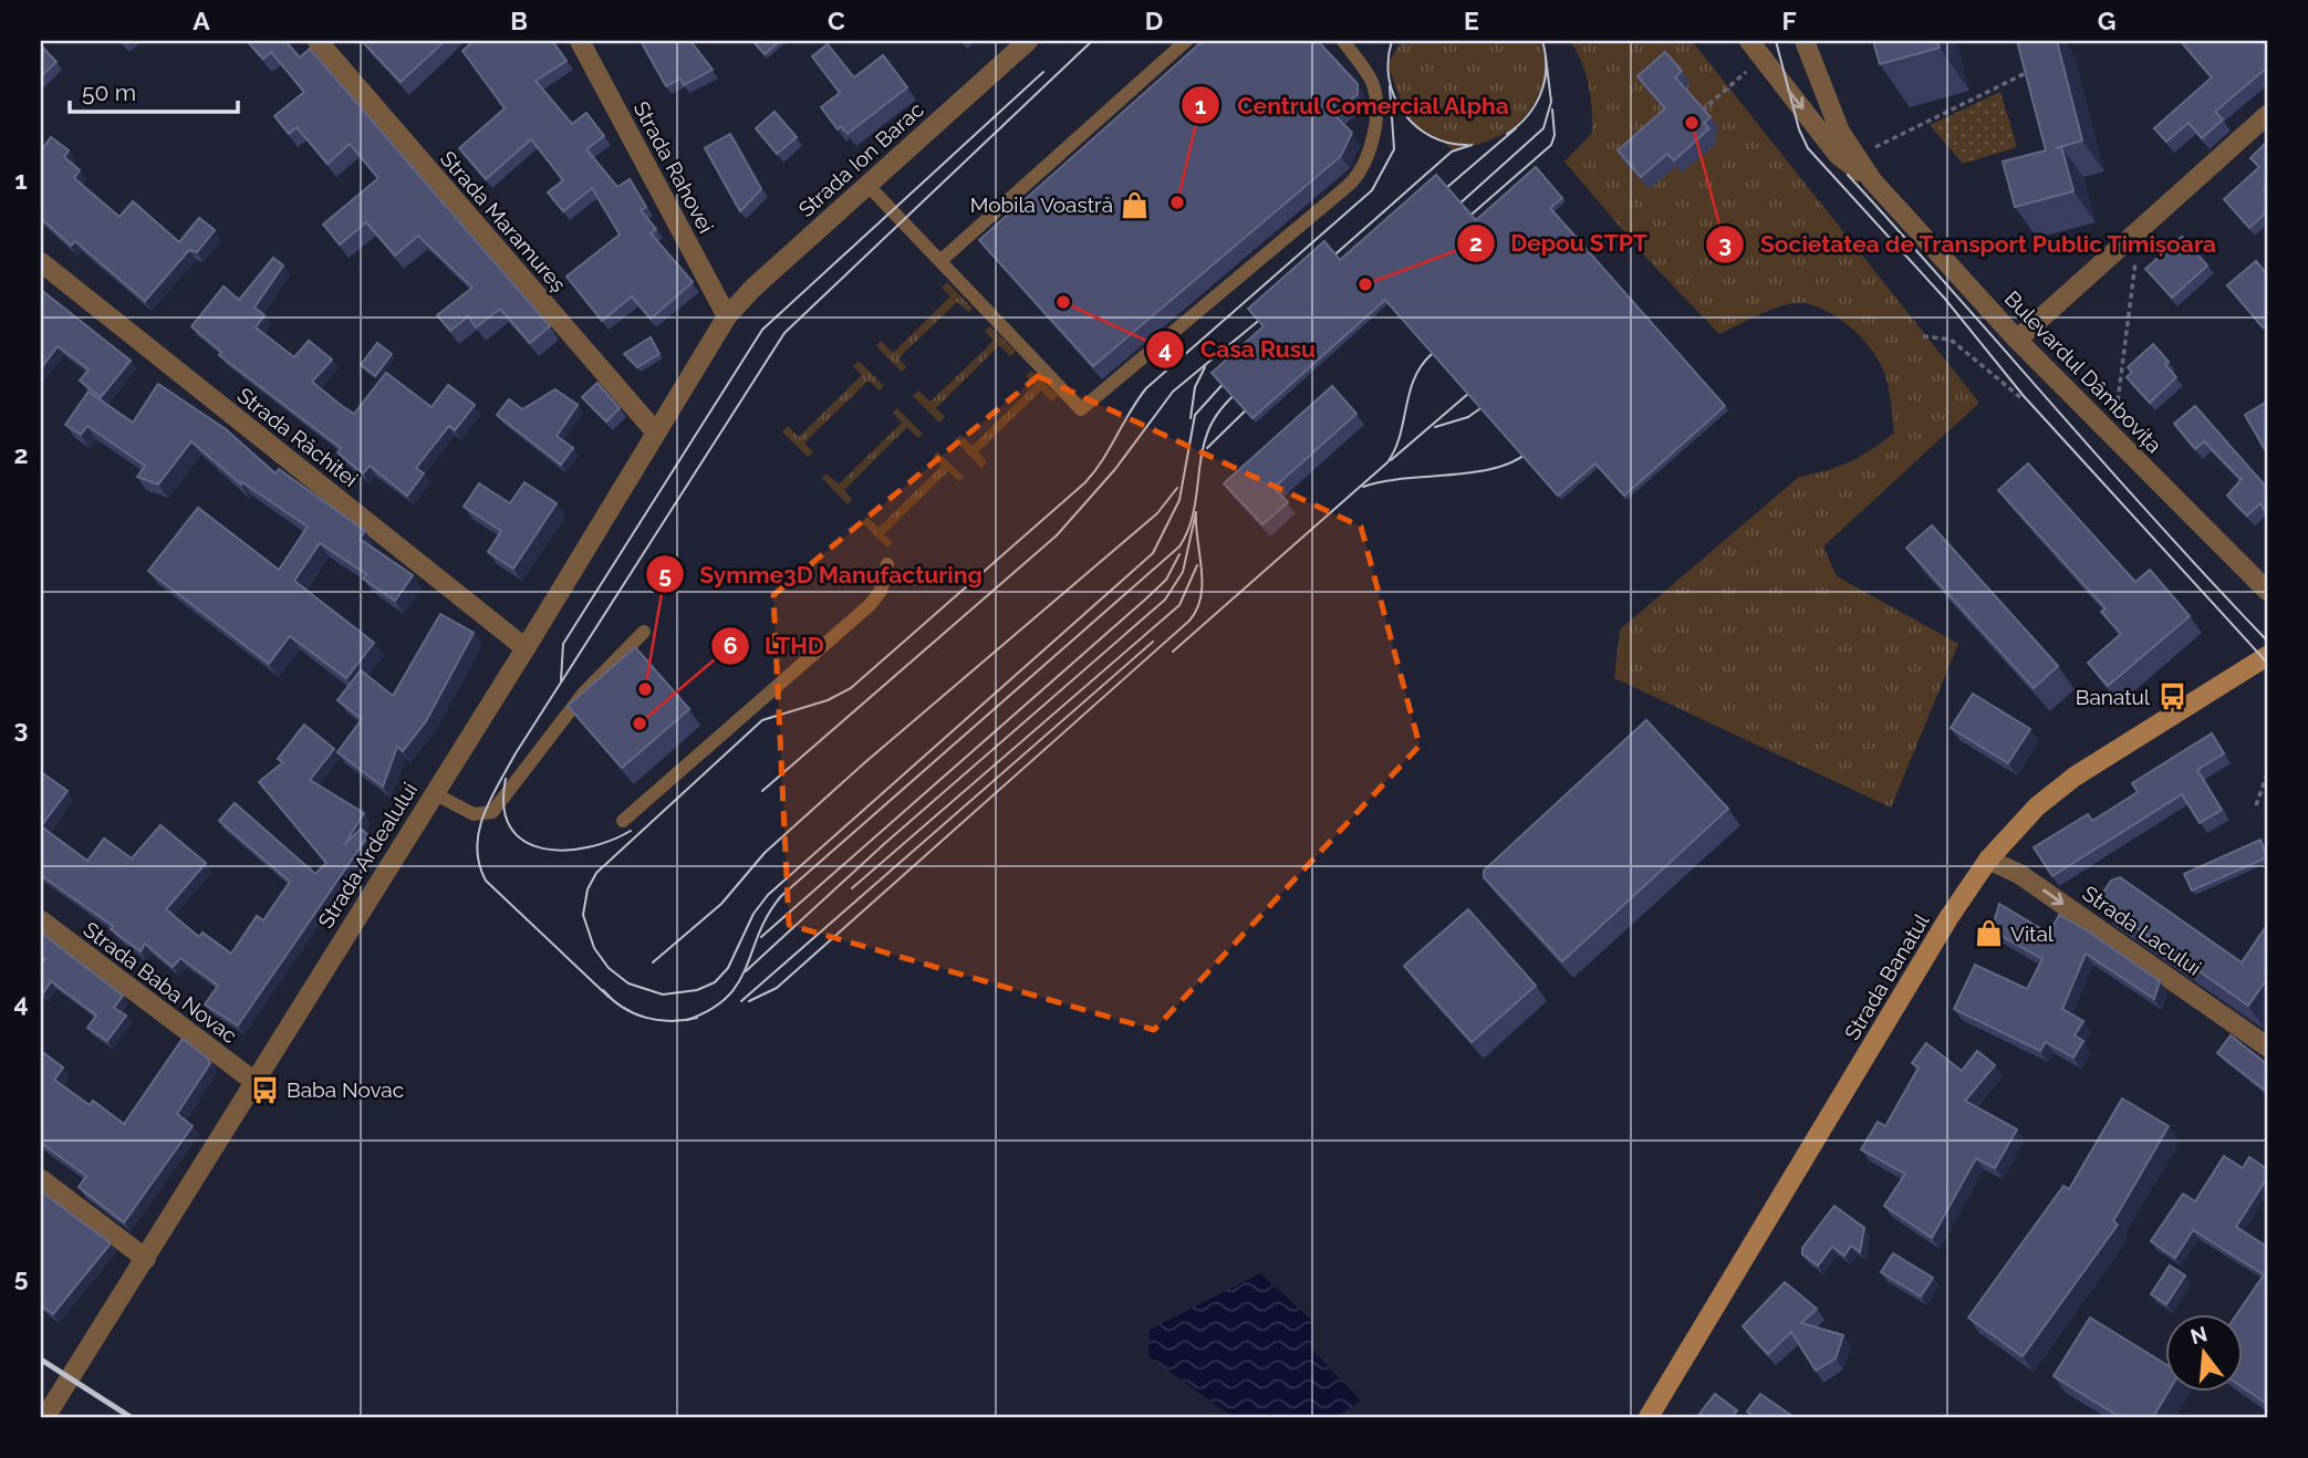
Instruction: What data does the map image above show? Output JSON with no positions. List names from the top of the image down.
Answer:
{
  "streets": {
    "main road": ["Strada Banatul"],
    "street": [
      "Strada Ion Barac",
      "Strada Rahovei",
      "Strada Maramureș",
      "Bulevardul Dâmbovița",
      "Strada Răchitei",
      "Strada Ardealului",
      "Strada Lacului",
      "Strada Baba Novac"
    ]
  },
  "crossings": [
    ["Strada Ion Barac", "Strada Rahovei"],
    ["Strada Ion Barac", "Strada Ardealului"],
    ["Strada Rahovei", "Strada Ardealului"],
    ["Strada Maramureș", "Strada Ardealului"],
    ["Strada Răchitei", "Strada Ardealului"],
    ["Strada Ardealului", "Strada Baba Novac"],
    ["Strada Lacului", "Strada Banatul"]
  ],
  "one_way": ["Strada Lacului"],
  "places": {
    "other": [
      "Societatea de Transport Public Timișoara",
      "Centrul Comercial Alpha",
      "Depou STPT",
      "Casa Rusu",
      "Symme3D Manufacturing",
      "LTHD"
    ],
    "shop": ["Mobila Voastră", "Vital"],
    "bus stop": ["Banatul", "Baba Novac"]
  },
  "scale_bar": "50 m",
  "north": "top",
  "grid": {
    "columns": [
      "A",
      "B",
      "C",
      "D",
      "E",
      "F",
      "G"
    ],
    "rows": [
      "1",
      "2",
      "3",
      "4",
      "5"
    ]
  }
}
